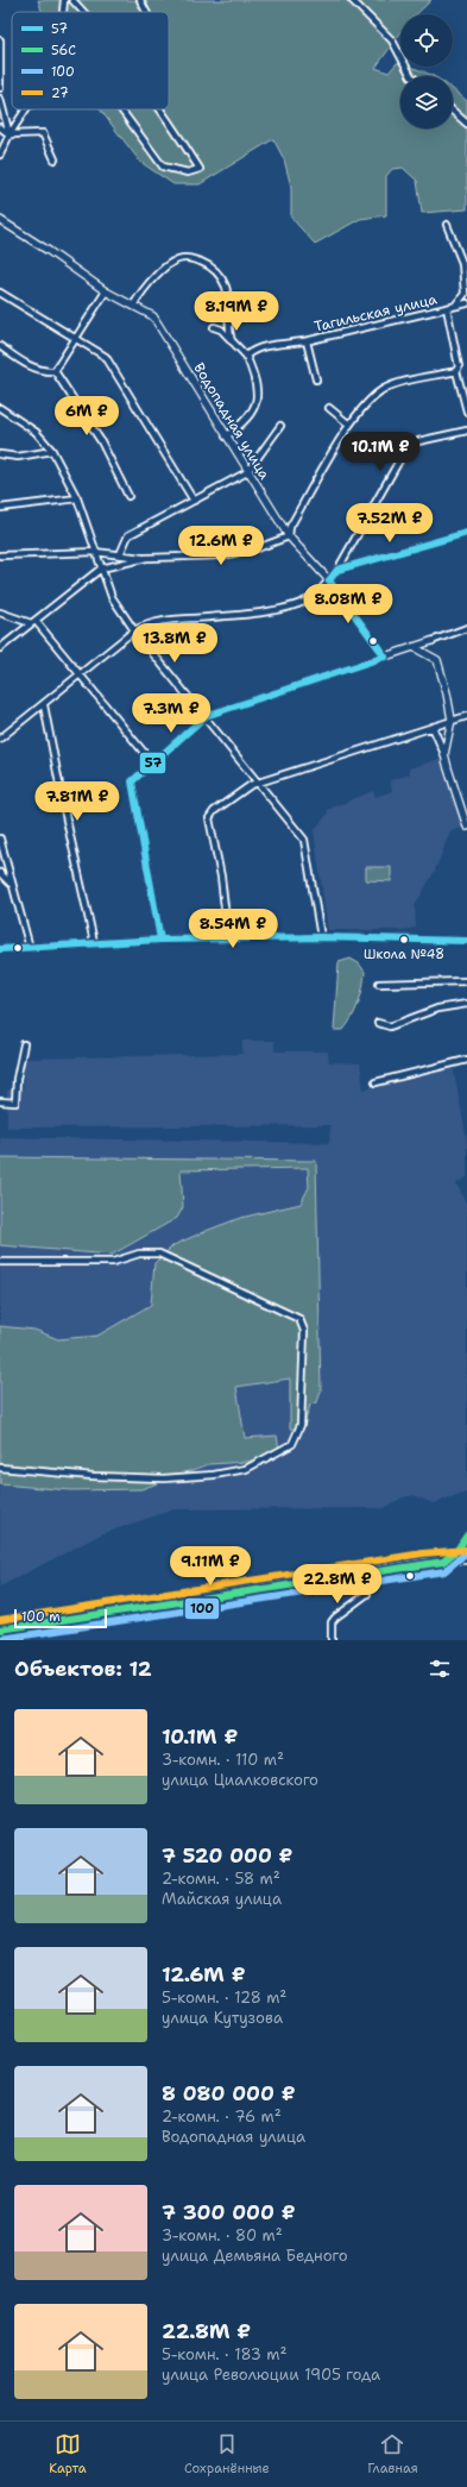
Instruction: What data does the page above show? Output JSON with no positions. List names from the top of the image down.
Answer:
{
  "streets": {
    "street": ["Тагильская улица", "Водопадная улица"]
  },
  "places": ["Школа №48"],
  "lines": [
    "transit line 57",
    "transit line 56С",
    "transit line 27",
    "transit line 100"
  ],
  "legend": [
    "57",
    "56С",
    "100",
    "27"
  ],
  "scale_bar": "100 m",
  "page": {
    "price": [
      "8.19M ₽",
      "6M ₽",
      "10.1M ₽",
      "7.52M ₽",
      "12.6M ₽",
      "8.08M ₽",
      "13.8M ₽",
      "7.3M ₽",
      "7.81M ₽",
      "8.54M ₽",
      "9.11M ₽",
      "22.8M ₽"
    ],
    "scale": "100 m",
    "heading": "Объектов: 12",
    "list": [
      {
        "name": "10.1M ₽",
        "note": "3-комн. · 110 m² · улица Циалковского"
      },
      {
        "name": "7 520 000 ₽",
        "note": "2-комн. · 58 m² · Майская улица"
      },
      {
        "name": "12.6M ₽",
        "note": "5-комн. · 128 m² · улица Кутузова"
      },
      {
        "name": "8 080 000 ₽",
        "note": "2-комн. · 76 m² · Водопадная улица"
      },
      {
        "name": "7 300 000 ₽",
        "note": "3-комн. · 80 m² · улица Демьяна Бедного"
      },
      {
        "name": "22.8M ₽",
        "note": "5-комн. · 183 m² · улица Революции 1905 года"
      }
    ],
    "tabs": ["Карта", "Сохранённые", "Главная"]
  }
}
